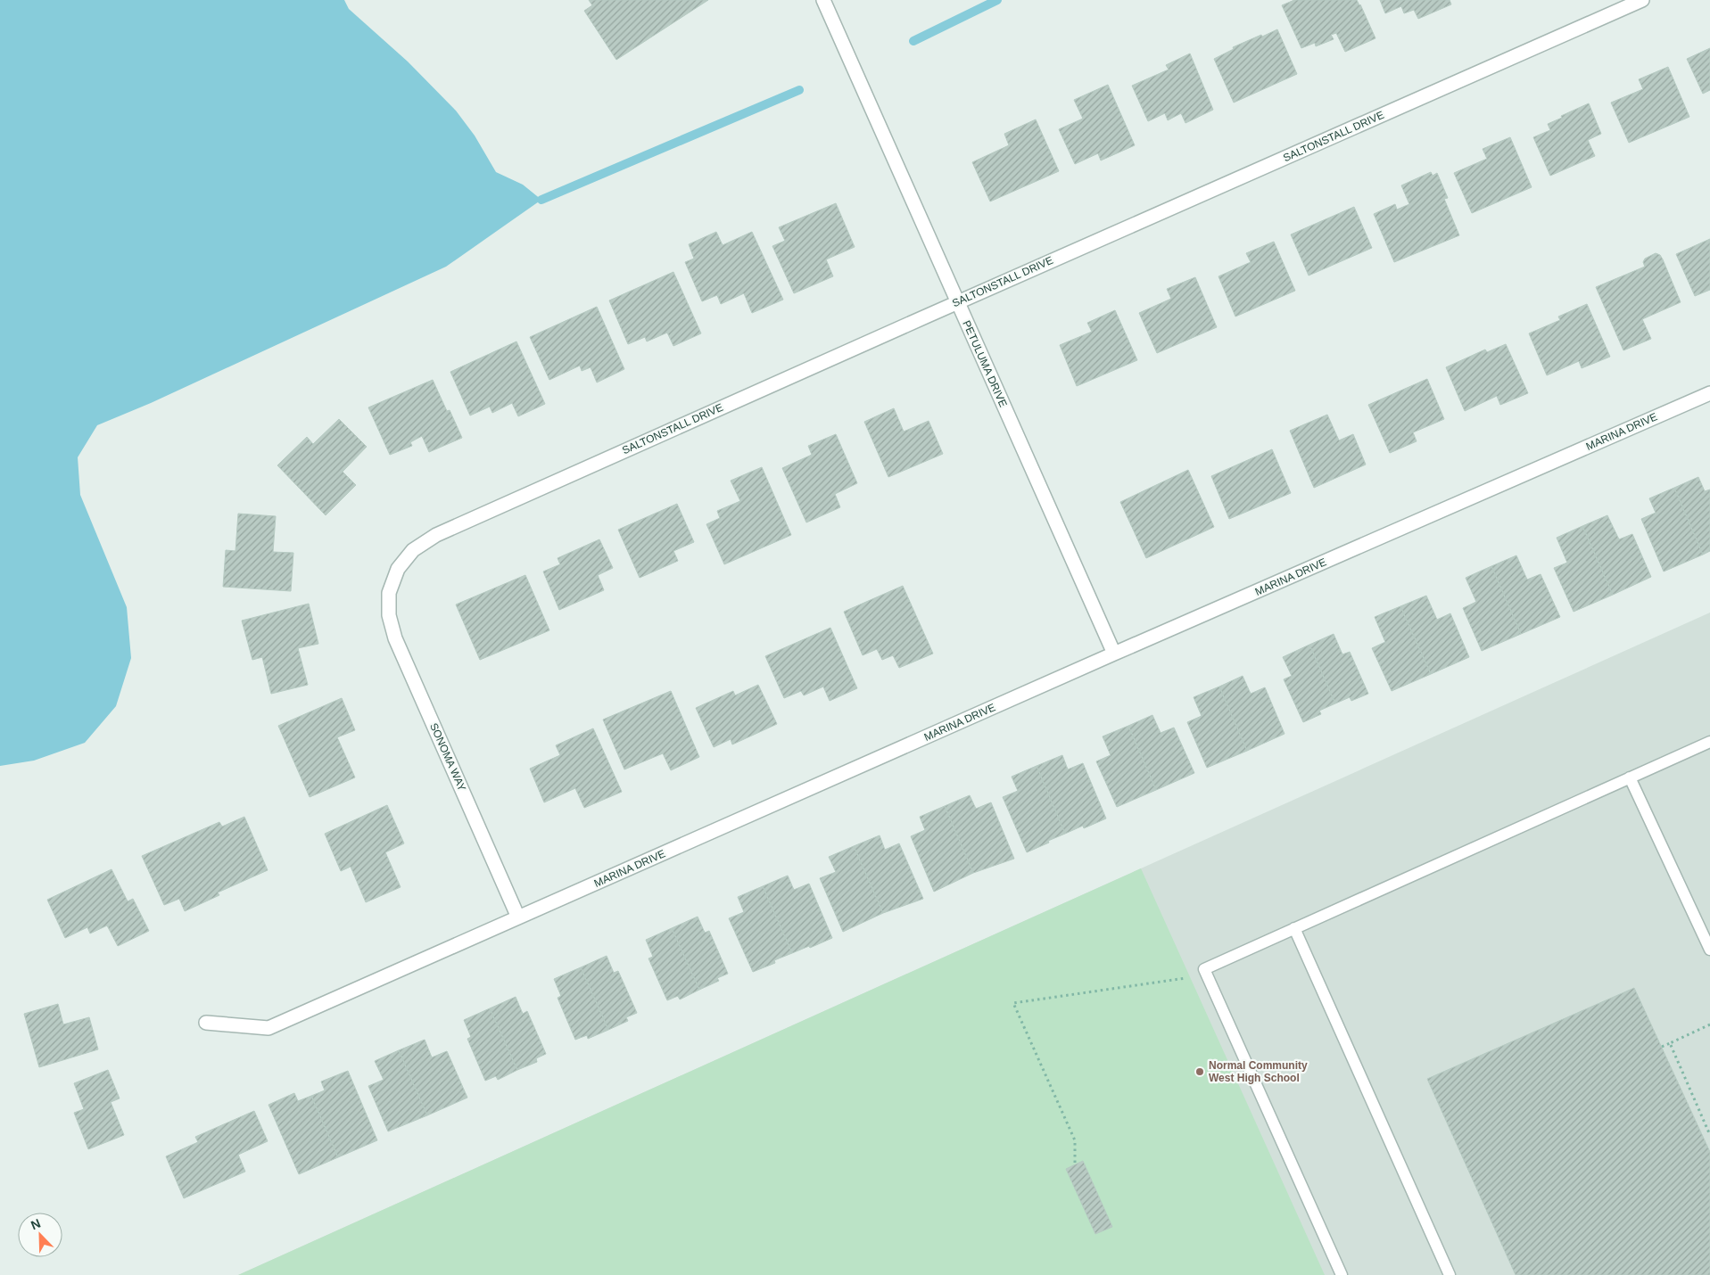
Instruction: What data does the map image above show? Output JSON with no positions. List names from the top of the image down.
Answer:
{
  "streets": {
    "street": [
      "SALTONSTALL DRIVE",
      "PETULUMA DRIVE",
      "MARINA DRIVE",
      "SONOMA WAY"
    ]
  },
  "crossings": [
    ["SALTONSTALL DRIVE", "PETULUMA DRIVE"],
    ["SALTONSTALL DRIVE", "SONOMA WAY"],
    ["PETULUMA DRIVE", "MARINA DRIVE"],
    ["MARINA DRIVE", "SONOMA WAY"]
  ],
  "places": ["Normal Community West High School"],
  "north": "top left"
}
